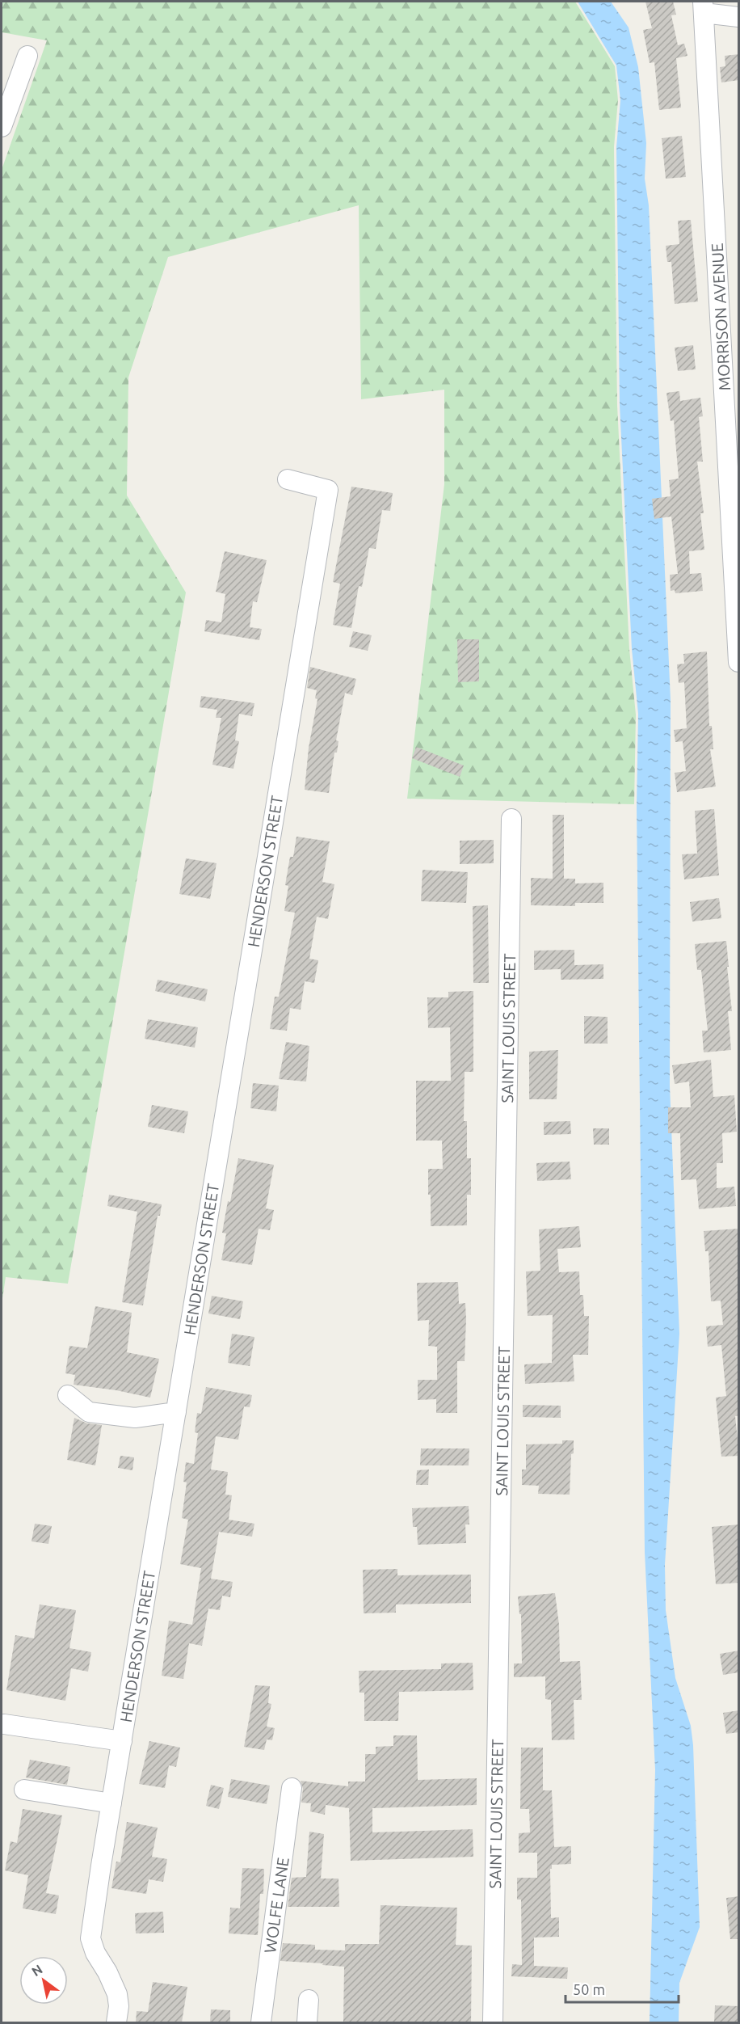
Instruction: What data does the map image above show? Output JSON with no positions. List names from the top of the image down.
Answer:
{
  "streets": {
    "street": [
      "MORRISON AVENUE",
      "HENDERSON STREET",
      "SAINT LOUIS STREET",
      "WOLFE LANE"
    ]
  },
  "scale_bar": "50 m",
  "north": "top left"
}
